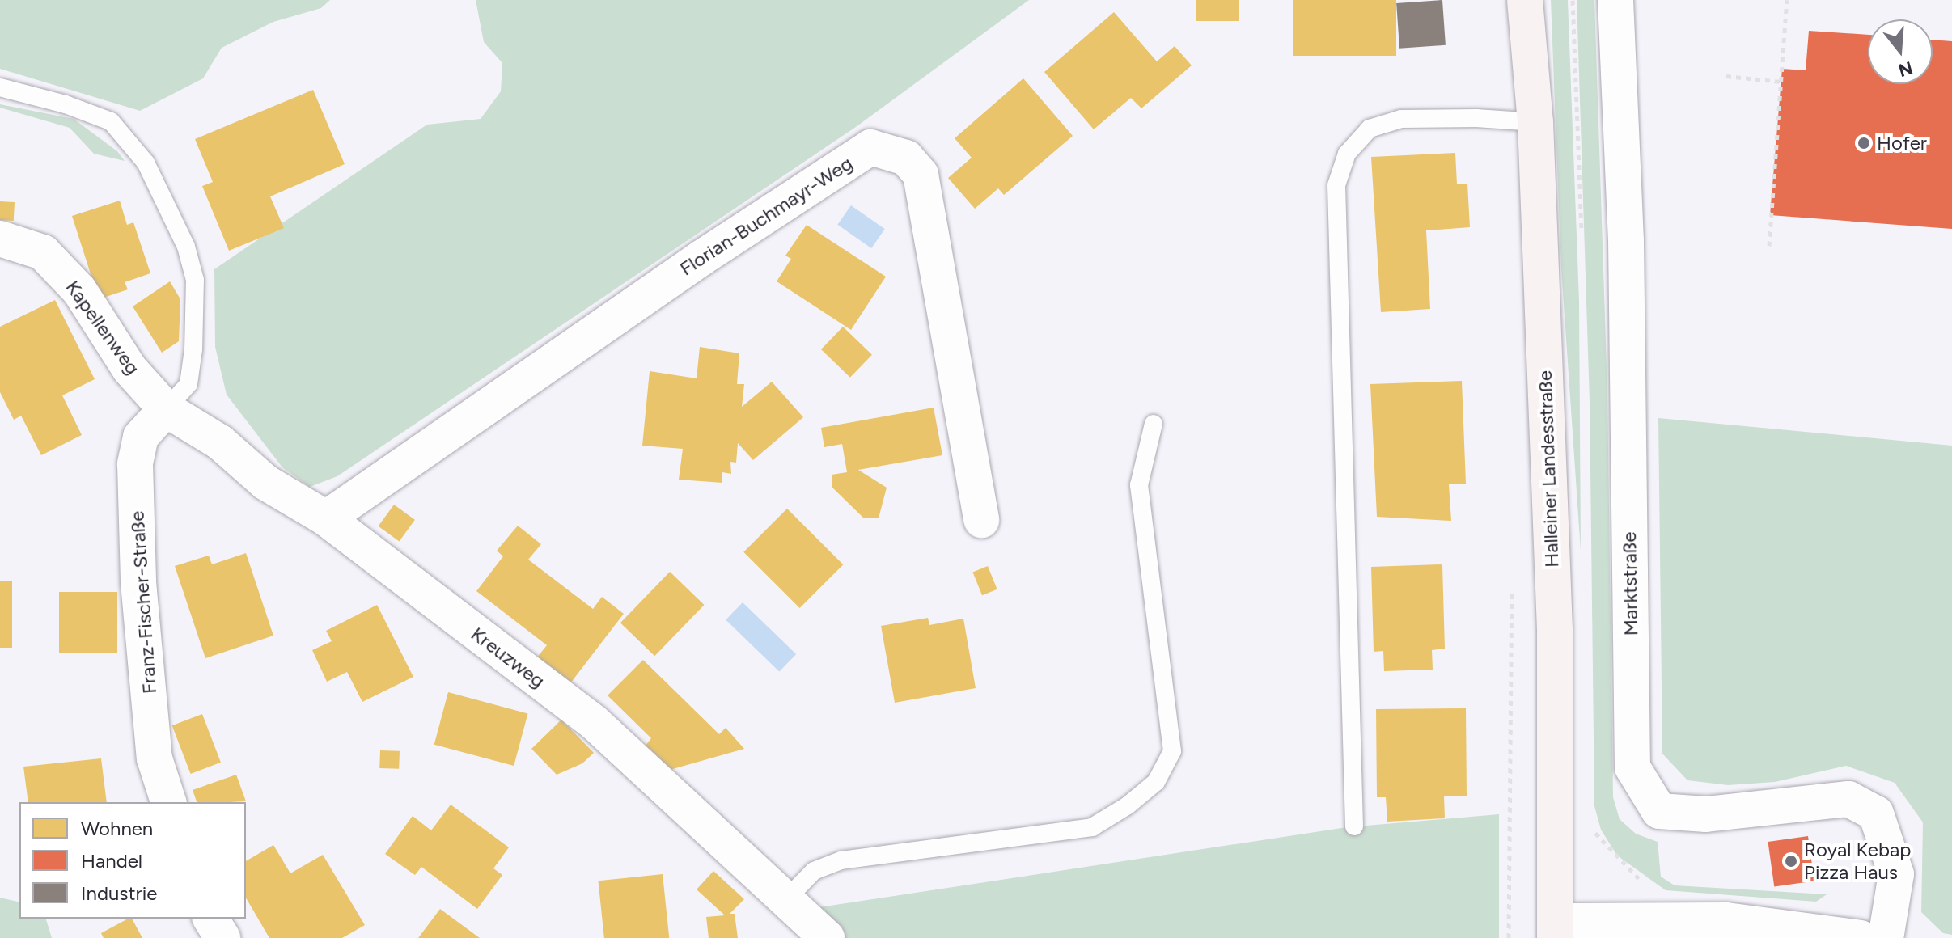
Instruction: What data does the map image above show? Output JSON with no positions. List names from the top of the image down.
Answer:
{
  "streets": {
    "main road": ["Halleiner Landesstraße"],
    "street": [
      "Florian-Buchmayr-Weg",
      "Kapellenweg",
      "Marktstraße",
      "Franz-Fischer-Straße",
      "Kreuzweg"
    ]
  },
  "crossings": [
    ["Florian-Buchmayr-Weg", "Kreuzweg"],
    ["Kapellenweg", "Franz-Fischer-Straße"],
    ["Kapellenweg", "Kreuzweg"],
    ["Franz-Fischer-Straße", "Kreuzweg"]
  ],
  "places": ["Hofer", "Royal Kebap Pizza Haus"],
  "legend": ["Wohnen", "Handel", "Industrie"],
  "north": "bottom"
}
